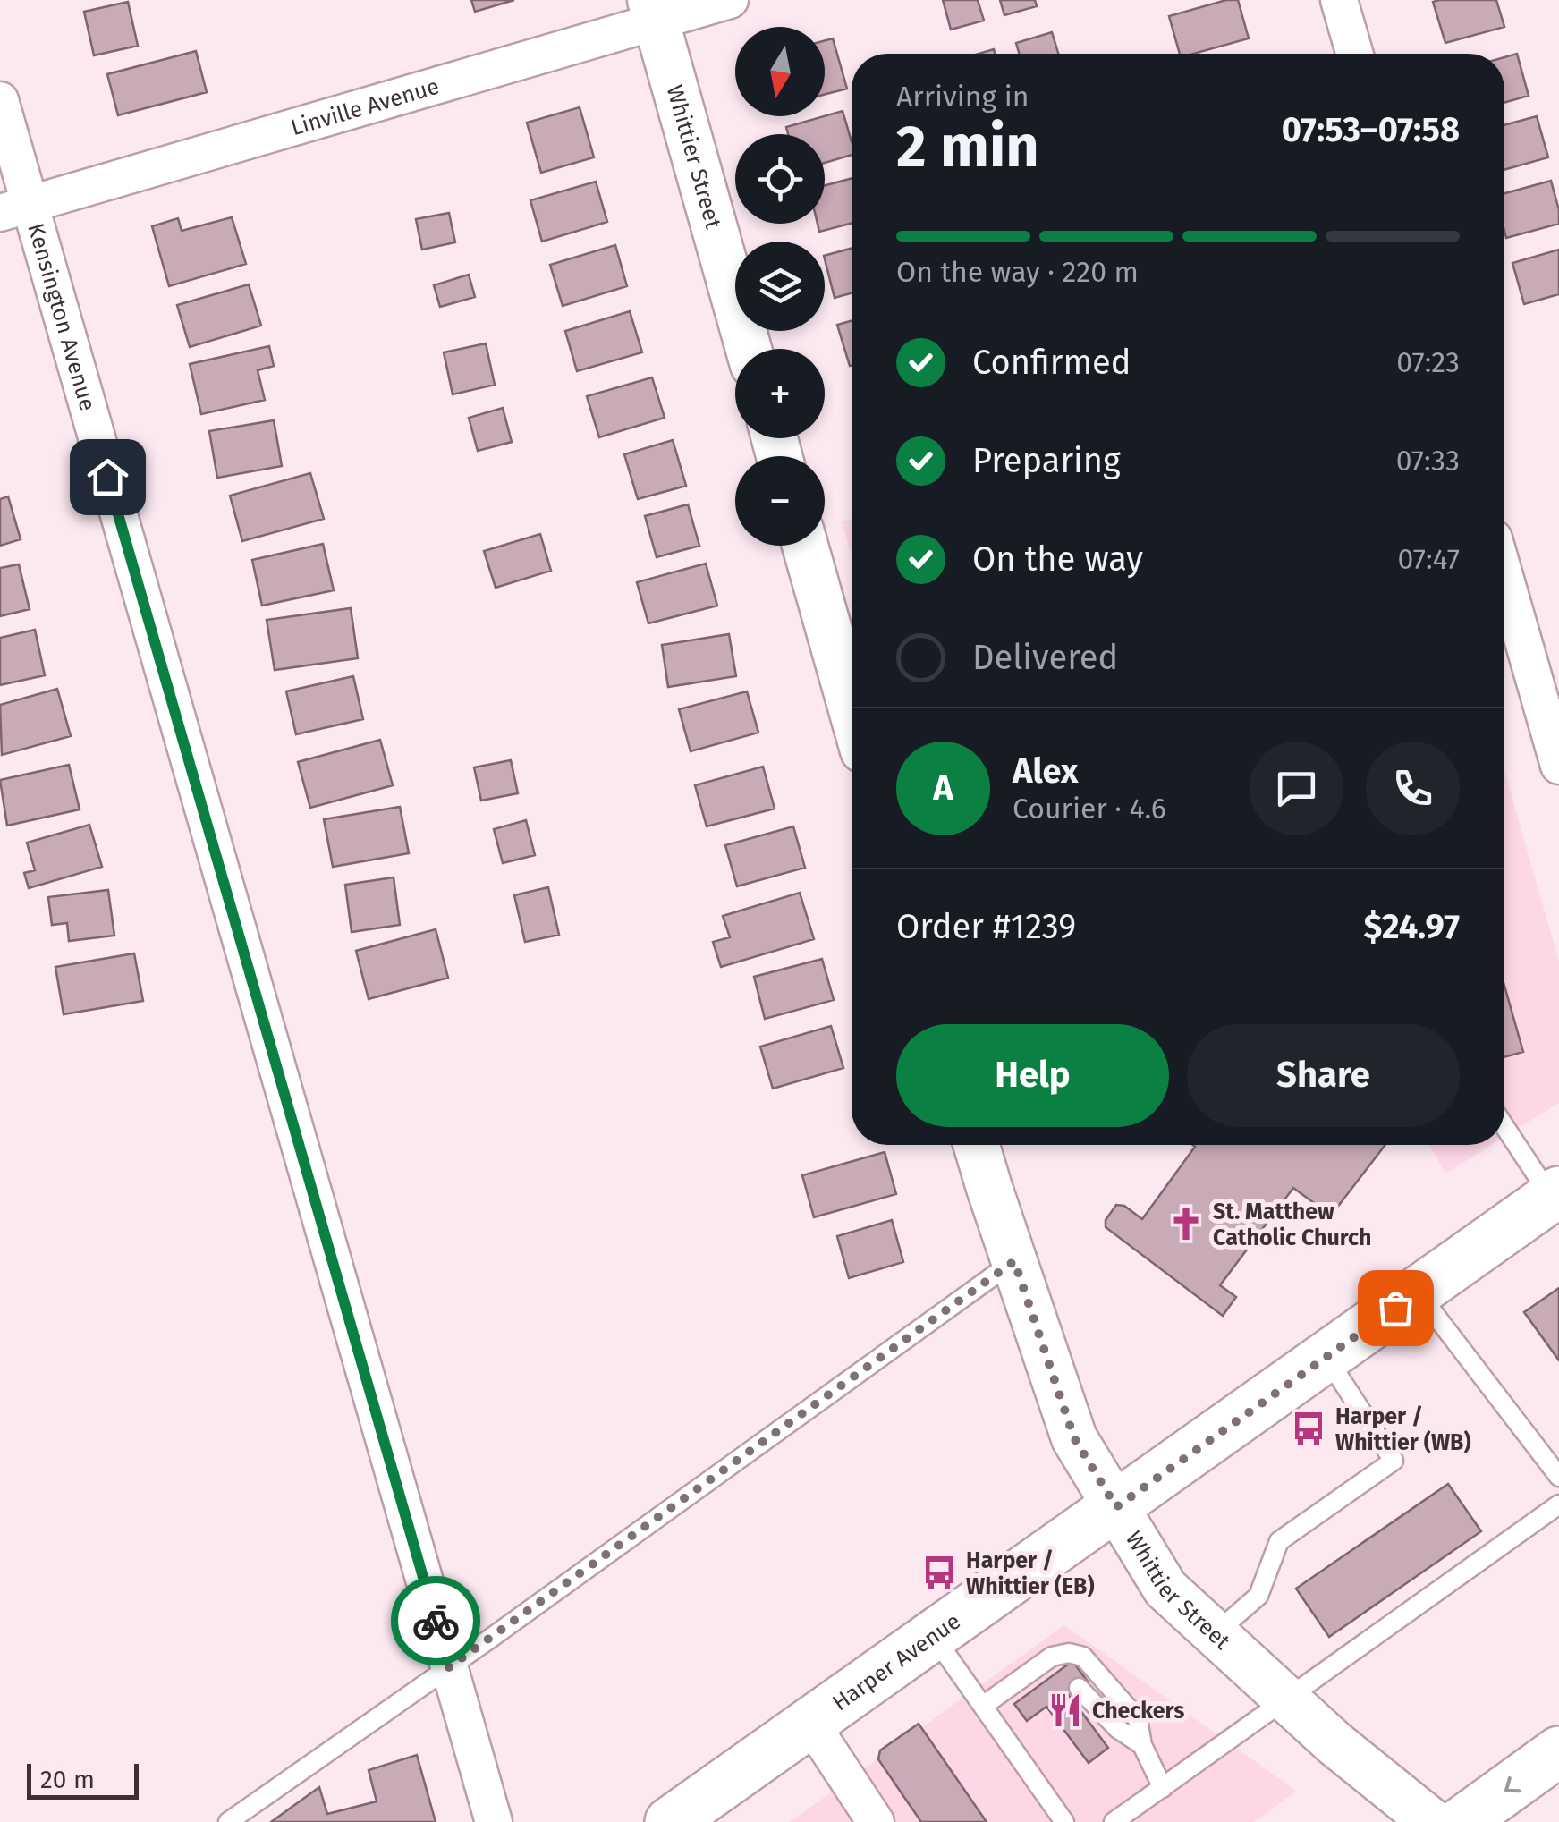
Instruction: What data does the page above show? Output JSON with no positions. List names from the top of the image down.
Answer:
{
  "streets": {
    "main road": ["Harper Avenue"],
    "street": ["Linville Avenue", "Whittier Street", "Kensington Avenue"]
  },
  "crossings": [
    ["Linville Avenue", "Whittier Street"],
    ["Linville Avenue", "Kensington Avenue"],
    ["Whittier Street", "Harper Avenue"]
  ],
  "places": {
    "church": ["St. Matthew Catholic Church"],
    "bus stop": ["Harper / Whittier (WB)", "Harper / Whittier (EB)"],
    "restaurant": ["Checkers"]
  },
  "scale_bar": "20 m",
  "north": "bottom",
  "page": {
    "map_buttons": ["+", "−"],
    "heading": ["2 min", "Arriving in", "07:53–07:58"],
    "panel": [
      "Alex",
      "Courier · 4.6",
      "Order #1239",
      "$24.97"
    ],
    "bar": "On the way · 220 m",
    "list": [
      ["Confirmed", "07:23"],
      ["Preparing", "07:33"],
      ["On the way", "07:47"],
      "Delivered"
    ],
    "round": "A",
    "buttons": ["Help", "Share"],
    "scale": "20 m"
  }
}
